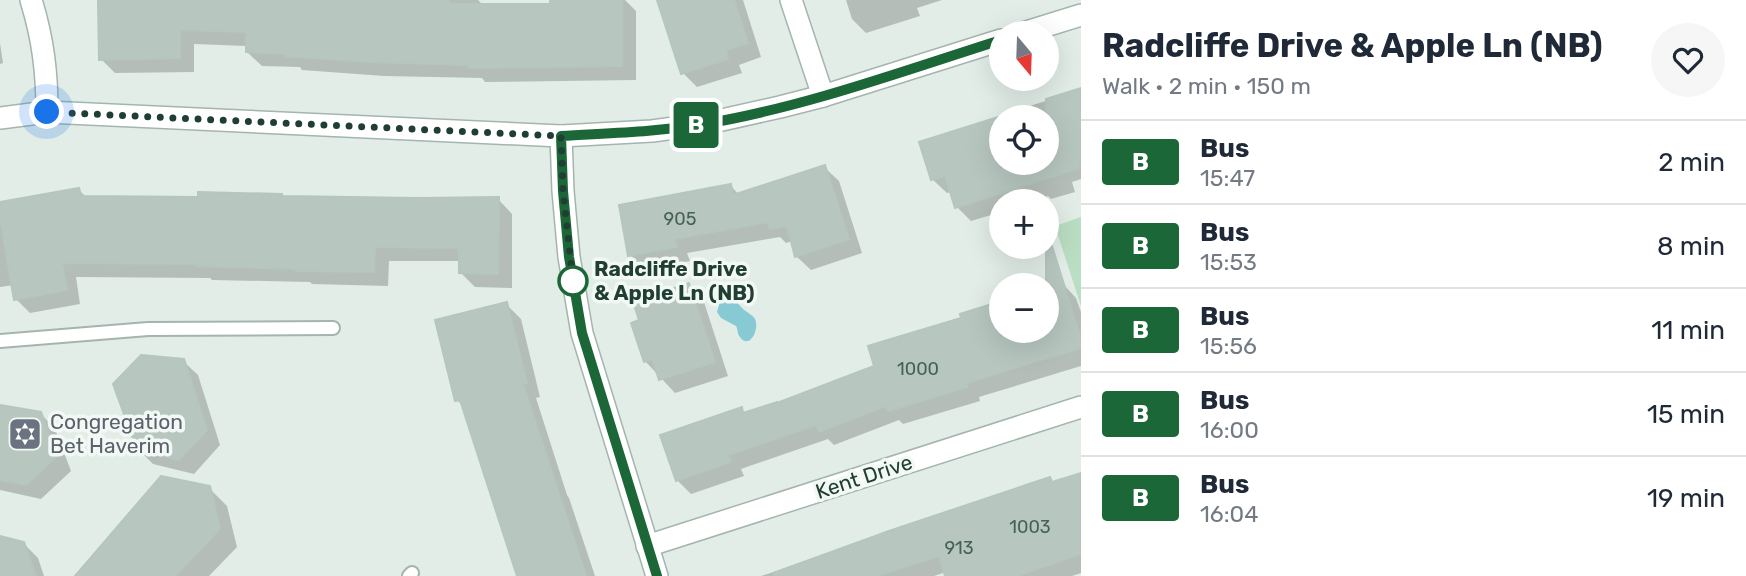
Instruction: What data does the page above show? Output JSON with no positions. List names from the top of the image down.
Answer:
{
  "streets": {
    "street": ["Kent Drive"]
  },
  "places": {
    "other": ["Radcliffe Drive & Apple Ln (NB)"],
    "synagogue": ["Congregation Bet Haverim"]
  },
  "lines": ["bus line B"],
  "house_numbers": [
    "905",
    "1000",
    "1003",
    "913"
  ],
  "north": "bottom",
  "page": {
    "on_map": "B",
    "heading": ["Radcliffe Drive & Apple Ln (NB)", "Walk · 2 min · 150 m"],
    "map_buttons": ["+", "−"],
    "list": [
      {
        "mark": "B",
        "name": "Bus",
        "note": "15:47",
        "value": "2 min"
      },
      {
        "mark": "B",
        "name": "Bus",
        "note": "15:53",
        "value": "8 min"
      },
      {
        "mark": "B",
        "name": "Bus",
        "note": "15:56",
        "value": "11 min"
      },
      {
        "mark": "B",
        "name": "Bus",
        "note": "16:00",
        "value": "15 min"
      },
      {
        "mark": "B",
        "name": "Bus",
        "note": "16:04",
        "value": "19 min"
      }
    ]
  }
}
